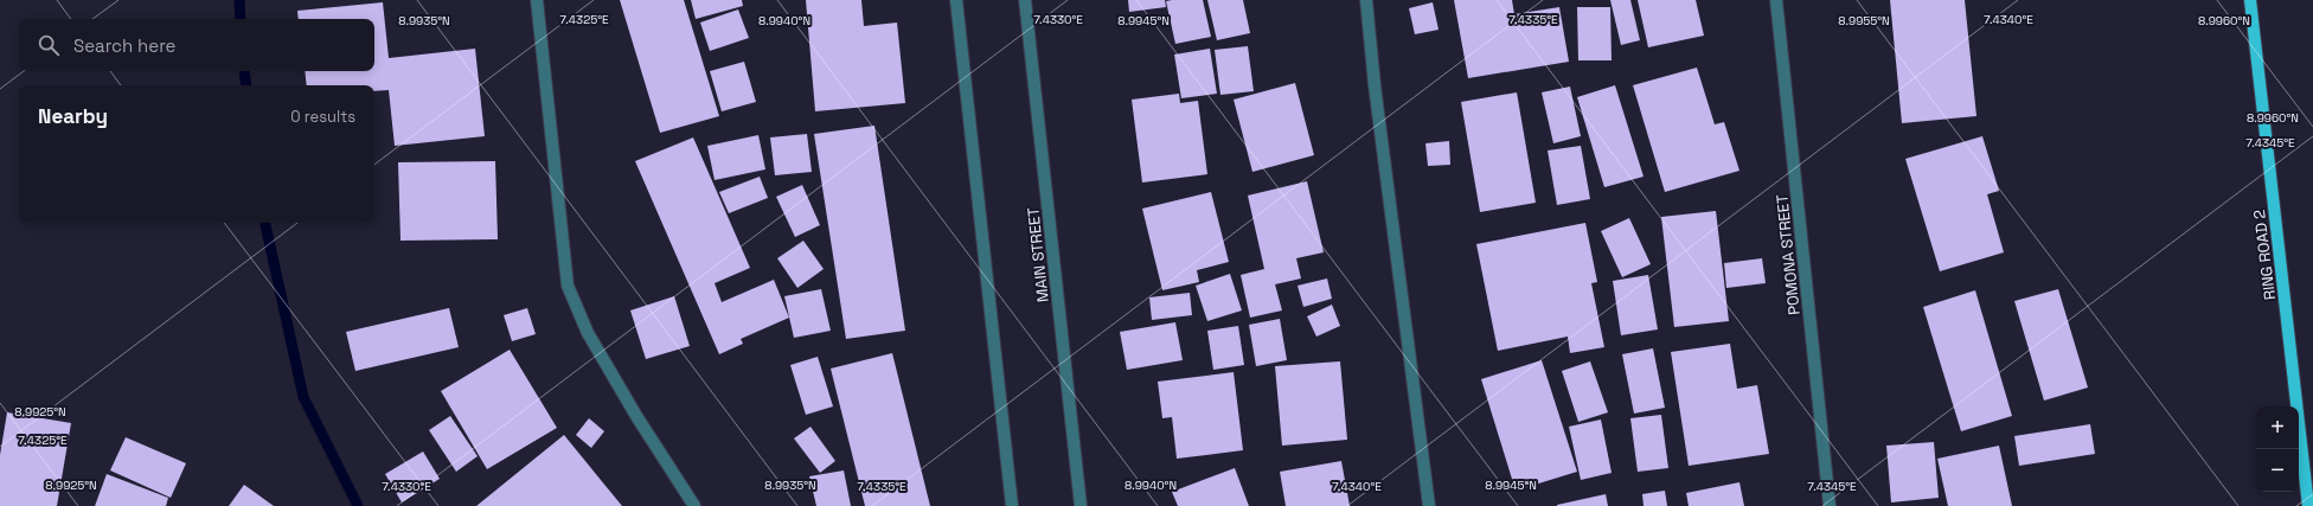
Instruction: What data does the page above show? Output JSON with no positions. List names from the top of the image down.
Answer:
{
  "streets": {
    "main road": ["RING ROAD 2"],
    "street": ["MAIN STREET", "POMONA STREET"]
  },
  "page": {
    "search": "Search here",
    "heading": ["Nearby", "0 results"],
    "map_buttons": ["+", "−"]
  },
  "coordinates": [
    "7.4325°E",
    "7.4330°E",
    "7.4335°E",
    "7.4340°E",
    "8.9935°N",
    "8.9940°N",
    "8.9945°N",
    "8.9955°N",
    "8.9960°N",
    "7.4345°E",
    "8.9925°N"
  ]
}
